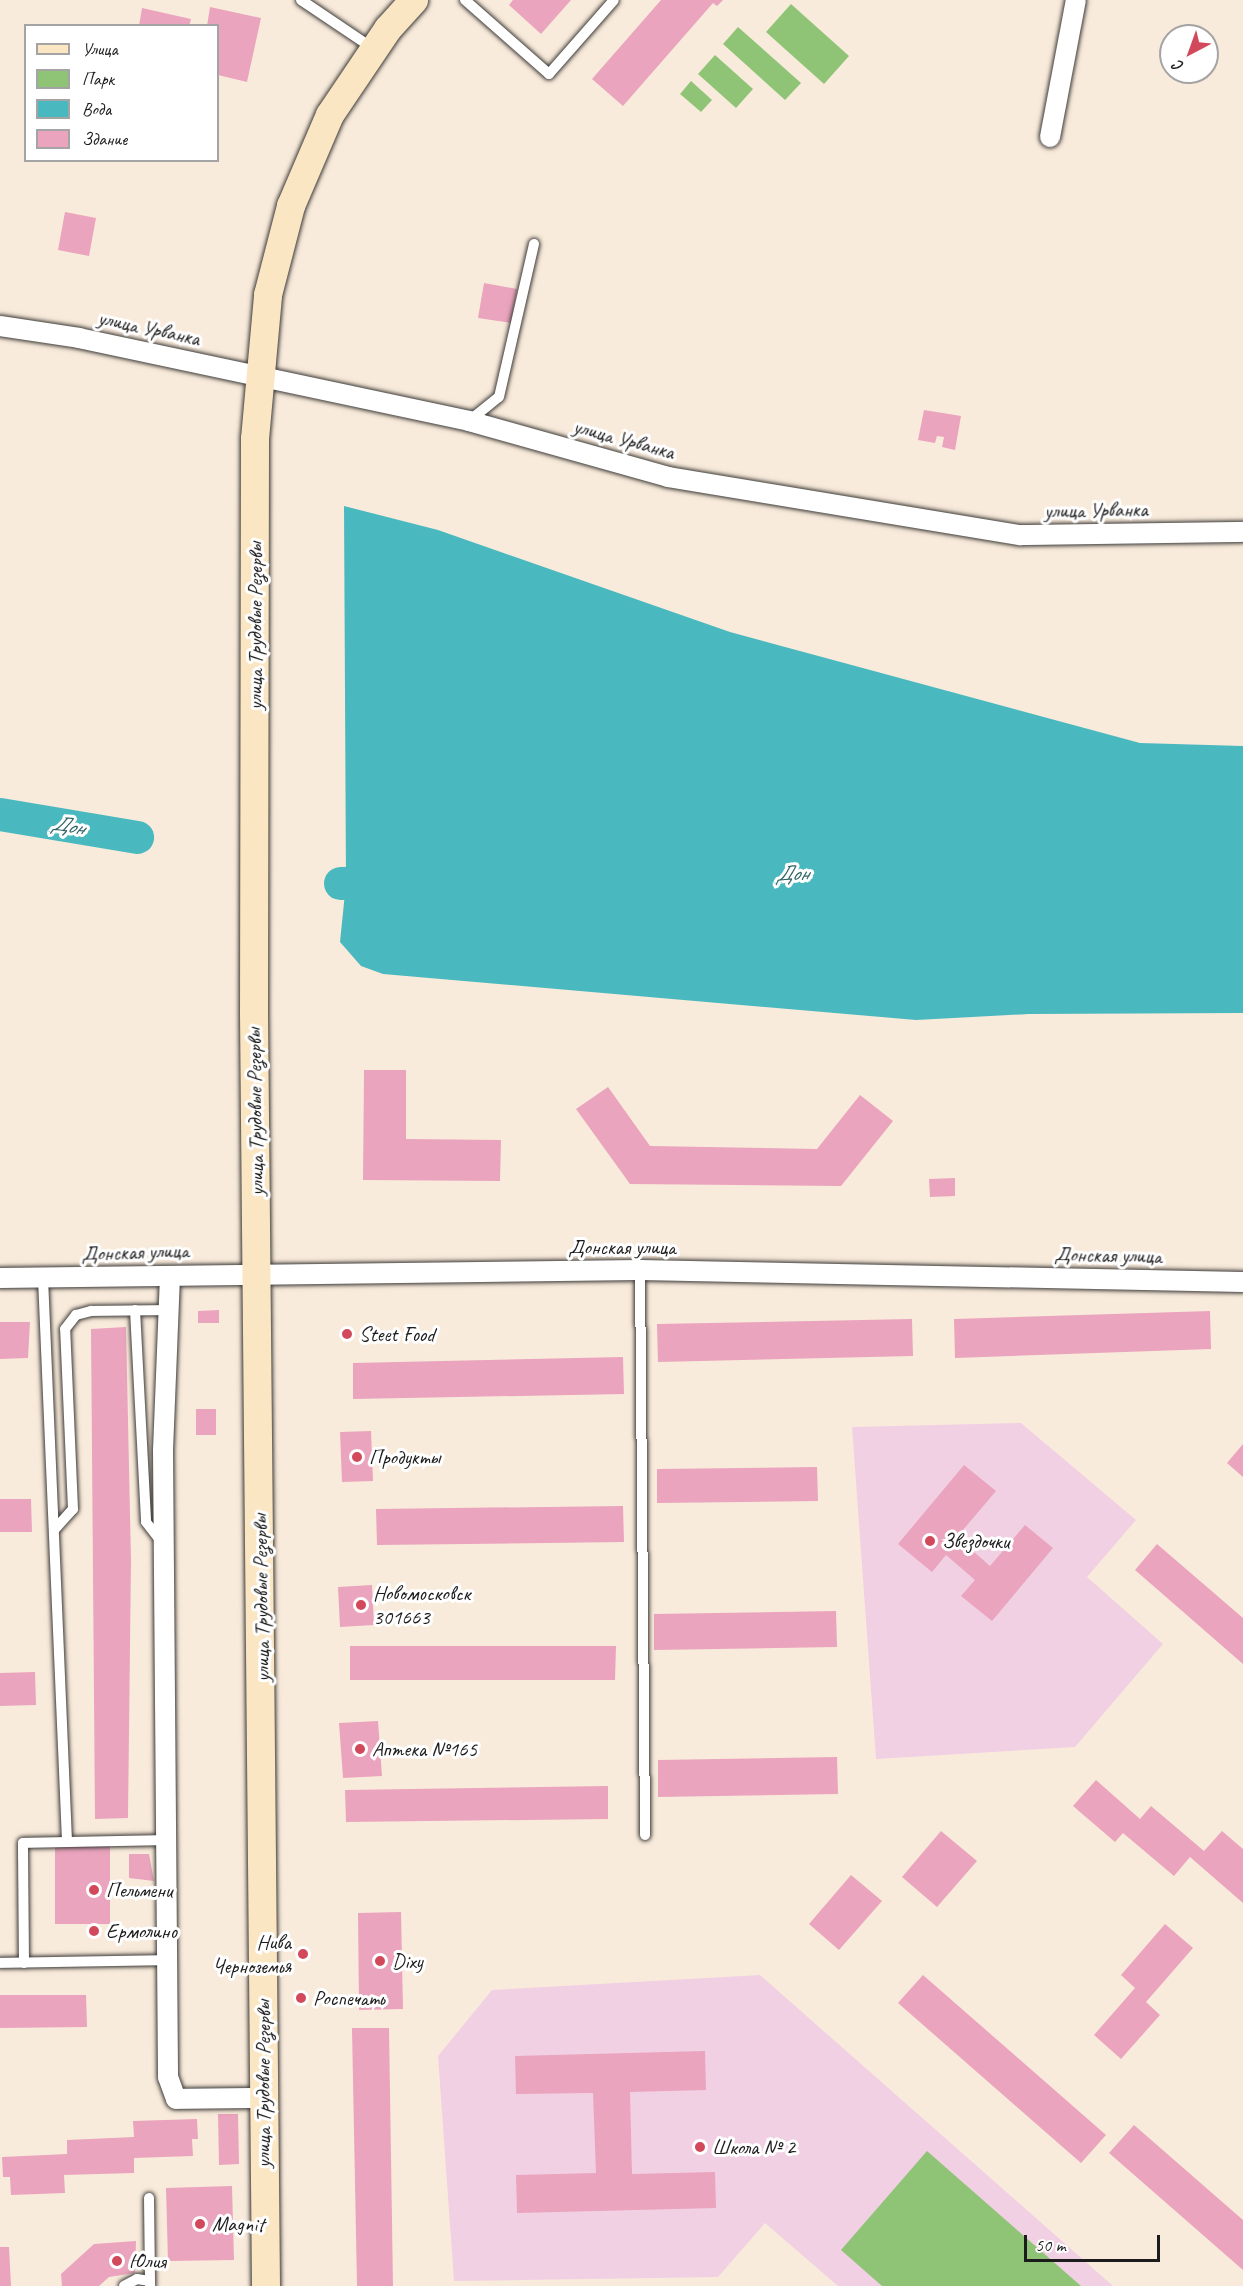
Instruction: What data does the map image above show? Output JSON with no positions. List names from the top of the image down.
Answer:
{
  "streets": {
    "street": ["улица Урванка", "улица Трудовые Резервы", "Донская улица"]
  },
  "crossings": [
    ["улица Урванка", "улица Трудовые Резервы"],
    ["улица Трудовые Резервы", "Донская улица"]
  ],
  "water": ["Дон"],
  "places": [
    "Steet Food",
    "Продукты",
    "Звездочки",
    "Новомосковск 301663",
    "Аптека №165",
    "Пельмени",
    "Ермолино",
    "Нива Черноземья",
    "Dixy",
    "Роспечать",
    "Школа № 2",
    "Magnit",
    "Юлия"
  ],
  "legend": [
    "Улица",
    "Парк",
    "Вода",
    "Здание"
  ],
  "scale_bar": "50 m",
  "north": "bottom left"
}
